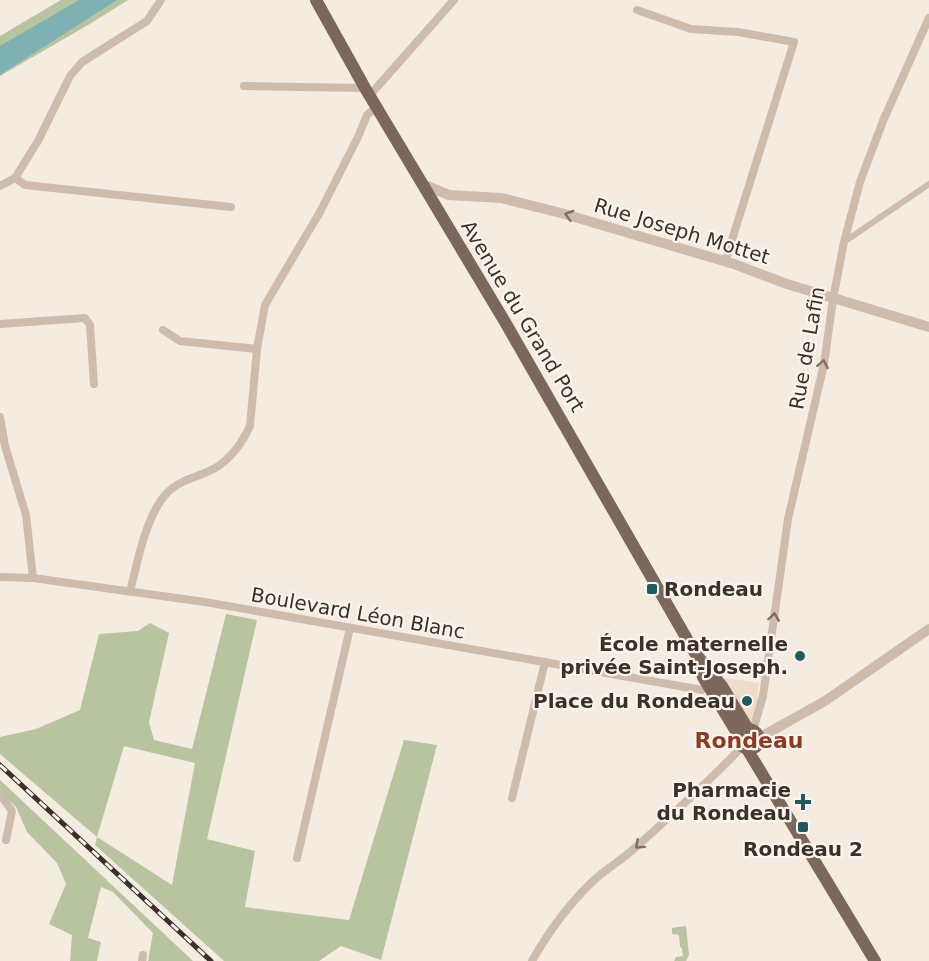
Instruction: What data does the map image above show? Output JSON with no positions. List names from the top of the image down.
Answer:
{
  "streets": {
    "main road": ["Avenue du Grand Port"],
    "street": ["Rue Joseph Mottet", "Rue de Lafin", "Boulevard Léon Blanc"]
  },
  "crossings": [
    ["Rue Joseph Mottet", "Avenue du Grand Port"],
    ["Rue Joseph Mottet", "Rue de Lafin"],
    ["Avenue du Grand Port", "Rue de Lafin"],
    ["Avenue du Grand Port", "Boulevard Léon Blanc"]
  ],
  "one_way": ["Rue Joseph Mottet", "Rue de Lafin"],
  "districts": ["Rondeau"],
  "places": {
    "transit": ["Rondeau", "Rondeau 2"],
    "other": ["École maternelle privée Saint-Joseph.", "Place du Rondeau"],
    "health": ["Pharmacie du Rondeau"]
  }
}
